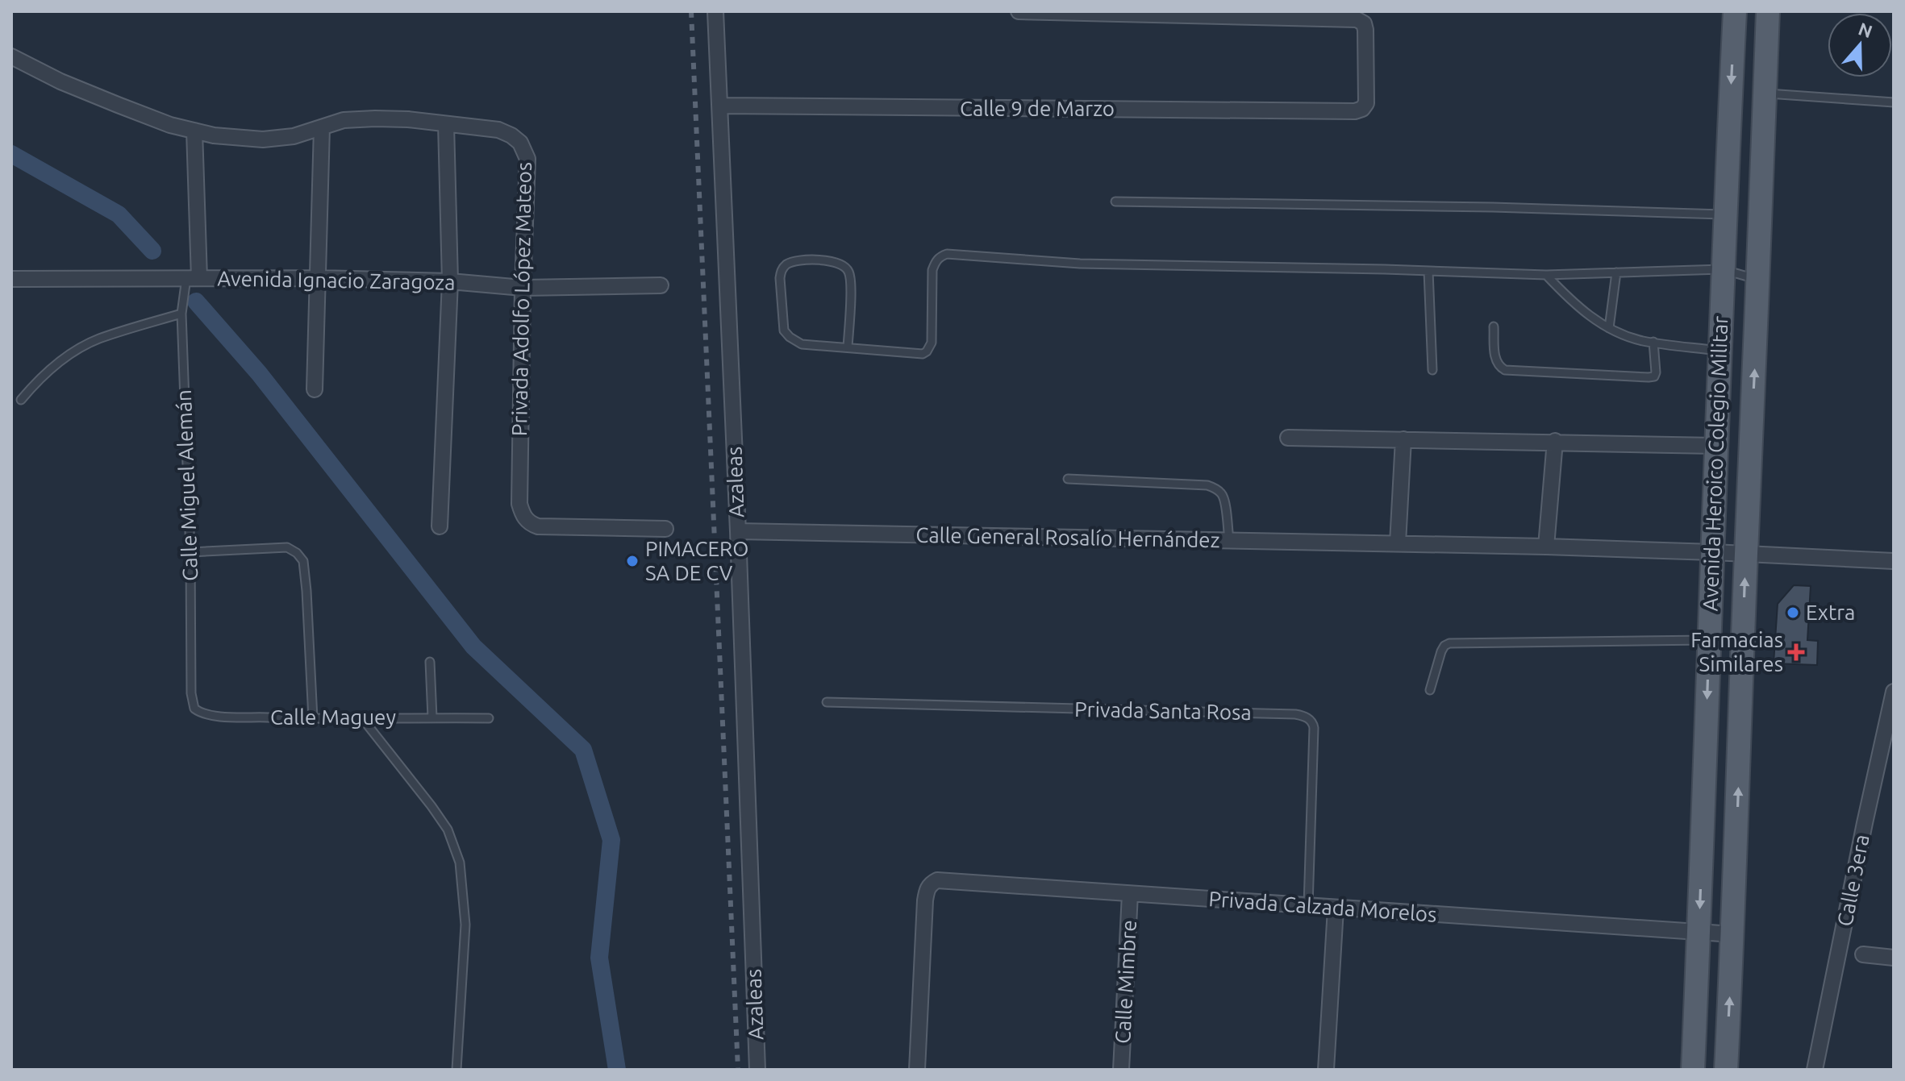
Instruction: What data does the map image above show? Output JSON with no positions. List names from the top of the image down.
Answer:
{
  "streets": {
    "main road": ["Avenida Heroico Colegio Militar"],
    "street": [
      "Calle 9 de Marzo",
      "Avenida Ignacio Zaragoza",
      "Privada Adolfo López Mateos",
      "Azaleas",
      "Calle Miguel Alemán",
      "Calle General Rosalío Hernández",
      "Calle 3era",
      "Privada Calzada Morelos",
      "Calle Mimbre"
    ],
    "lane": ["Privada Santa Rosa", "Calle Maguey"]
  },
  "crossings": [
    ["Calle 9 de Marzo", "Azaleas"],
    ["Avenida Ignacio Zaragoza", "Privada Adolfo López Mateos"],
    ["Avenida Ignacio Zaragoza", "Calle Miguel Alemán"],
    ["Privada Adolfo López Mateos", "Calle Miguel Alemán"],
    ["Avenida Heroico Colegio Militar", "Calle General Rosalío Hernández"],
    ["Avenida Heroico Colegio Militar", "Privada Calzada Morelos"],
    ["Azaleas", "Calle General Rosalío Hernández"],
    ["Calle Miguel Alemán", "Calle Maguey"],
    ["Privada Santa Rosa", "Privada Calzada Morelos"],
    ["Privada Calzada Morelos", "Calle Mimbre"]
  ],
  "places": {
    "other": ["PIMACERO SA DE CV", "Extra"],
    "health": ["Farmacias Similares"]
  },
  "north": "top"
}
